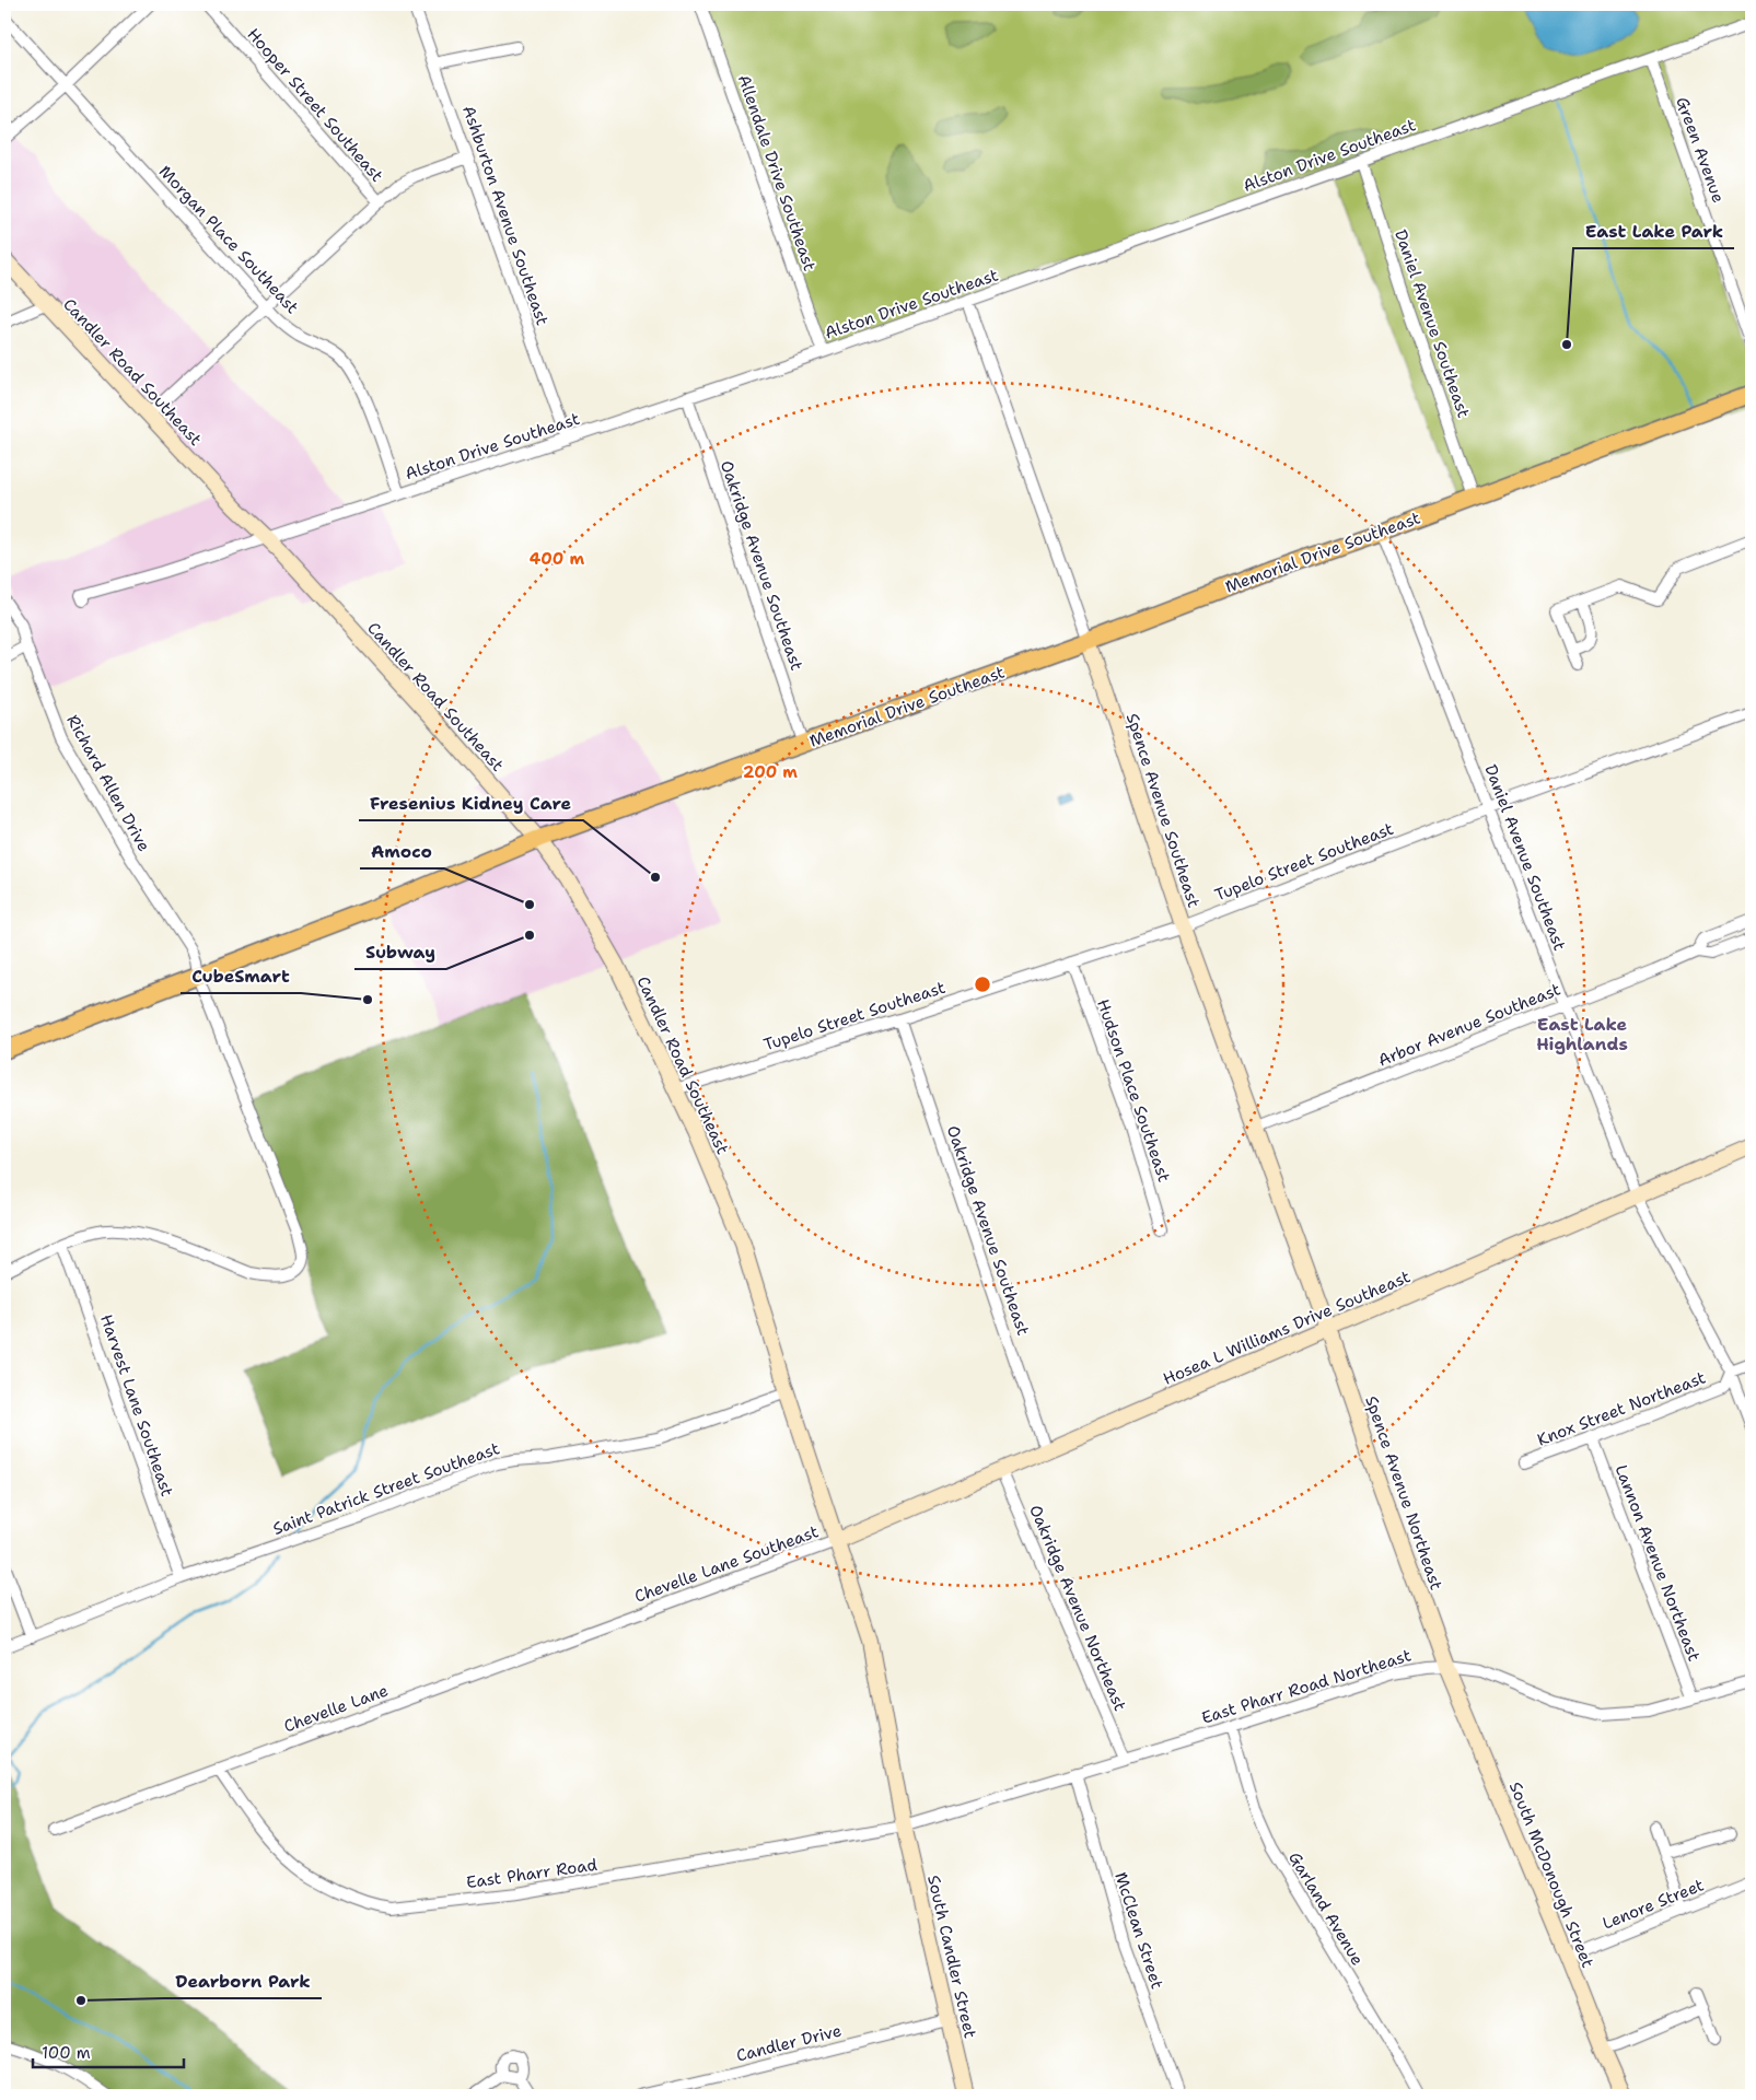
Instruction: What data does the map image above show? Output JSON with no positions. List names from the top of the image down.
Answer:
{
  "streets": {
    "main road": ["Memorial Drive Southeast"],
    "street": [
      "Hooper Street Southeast",
      "Green Avenue",
      "Alston Drive Southeast",
      "Allendale Drive Southeast",
      "Ashburton Avenue Southeast",
      "Morgan Place Southeast",
      "Daniel Avenue Southeast",
      "Candler Road Southeast",
      "Oakridge Avenue Southeast",
      "Richard Allen Drive",
      "Spence Avenue Southeast",
      "Tupelo Street Southeast",
      "Arbor Avenue Southeast",
      "Hudson Place Southeast",
      "Hosea L Williams Drive Southeast",
      "Harvest Lane Southeast",
      "Knox Street Northeast",
      "Saint Patrick Street Southeast",
      "Spence Avenue Northeast",
      "Lannon Avenue Northeast",
      "Chevelle Lane Southeast",
      "Oakridge Avenue Northeast",
      "East Pharr Road Northeast",
      "Chevelle Lane",
      "East Pharr Road",
      "South McDonough Street",
      "Lenore Street",
      "Garland Avenue",
      "McClean Street",
      "South Candler Street",
      "Candler Drive"
    ]
  },
  "crossings": [
    ["Green Avenue", "Alston Drive Southeast"],
    ["Alston Drive Southeast", "Allendale Drive Southeast"],
    ["Alston Drive Southeast", "Ashburton Avenue Southeast"],
    ["Alston Drive Southeast", "Morgan Place Southeast"],
    ["Alston Drive Southeast", "Daniel Avenue Southeast"],
    ["Alston Drive Southeast", "Candler Road Southeast"],
    ["Alston Drive Southeast", "Oakridge Avenue Southeast"],
    ["Alston Drive Southeast", "Spence Avenue Southeast"],
    ["Daniel Avenue Southeast", "Memorial Drive Southeast"],
    ["Daniel Avenue Southeast", "Tupelo Street Southeast"],
    ["Daniel Avenue Southeast", "Arbor Avenue Southeast"],
    ["Daniel Avenue Southeast", "Hosea L Williams Drive Southeast"],
    ["Daniel Avenue Southeast", "Knox Street Northeast"],
    ["Candler Road Southeast", "Memorial Drive Southeast"],
    ["Candler Road Southeast", "Tupelo Street Southeast"],
    ["Candler Road Southeast", "Hosea L Williams Drive Southeast"],
    ["Candler Road Southeast", "Saint Patrick Street Southeast"],
    ["Candler Road Southeast", "Chevelle Lane Southeast"],
    ["Candler Road Southeast", "South Candler Street"],
    ["Memorial Drive Southeast", "Oakridge Avenue Southeast"],
    ["Memorial Drive Southeast", "Richard Allen Drive"],
    ["Memorial Drive Southeast", "Spence Avenue Southeast"],
    ["Oakridge Avenue Southeast", "Tupelo Street Southeast"],
    ["Oakridge Avenue Southeast", "Hosea L Williams Drive Southeast"],
    ["Richard Allen Drive", "Harvest Lane Southeast"],
    ["Spence Avenue Southeast", "Tupelo Street Southeast"],
    ["Spence Avenue Southeast", "Arbor Avenue Southeast"],
    ["Spence Avenue Southeast", "Hosea L Williams Drive Southeast"],
    ["Spence Avenue Southeast", "Spence Avenue Northeast"],
    ["Tupelo Street Southeast", "Hudson Place Southeast"],
    ["Hosea L Williams Drive Southeast", "Spence Avenue Northeast"],
    ["Hosea L Williams Drive Southeast", "Chevelle Lane Southeast"],
    ["Hosea L Williams Drive Southeast", "Oakridge Avenue Northeast"],
    ["Hosea L Williams Drive Southeast", "South Candler Street"],
    ["Harvest Lane Southeast", "Saint Patrick Street Southeast"],
    ["Knox Street Northeast", "Lannon Avenue Northeast"],
    ["Spence Avenue Northeast", "East Pharr Road Northeast"],
    ["Spence Avenue Northeast", "South McDonough Street"],
    ["Lannon Avenue Northeast", "East Pharr Road Northeast"],
    ["Chevelle Lane Southeast", "Chevelle Lane"],
    ["Chevelle Lane Southeast", "South Candler Street"],
    ["Oakridge Avenue Northeast", "East Pharr Road Northeast"],
    ["East Pharr Road Northeast", "East Pharr Road"],
    ["East Pharr Road Northeast", "South McDonough Street"],
    ["East Pharr Road Northeast", "Garland Avenue"],
    ["East Pharr Road Northeast", "McClean Street"],
    ["East Pharr Road Northeast", "South Candler Street"],
    ["Chevelle Lane", "East Pharr Road"],
    ["East Pharr Road", "South Candler Street"],
    ["South McDonough Street", "Lenore Street"],
    ["South Candler Street", "Candler Drive"]
  ],
  "districts": ["East Lake Highlands"],
  "places": [
    "East Lake Park",
    "Fresenius Kidney Care",
    "Amoco",
    "Subway",
    "CubeSmart",
    "Dearborn Park"
  ],
  "scale_bar": "100 m",
  "rings": ["400 m", "200 m"]
}
